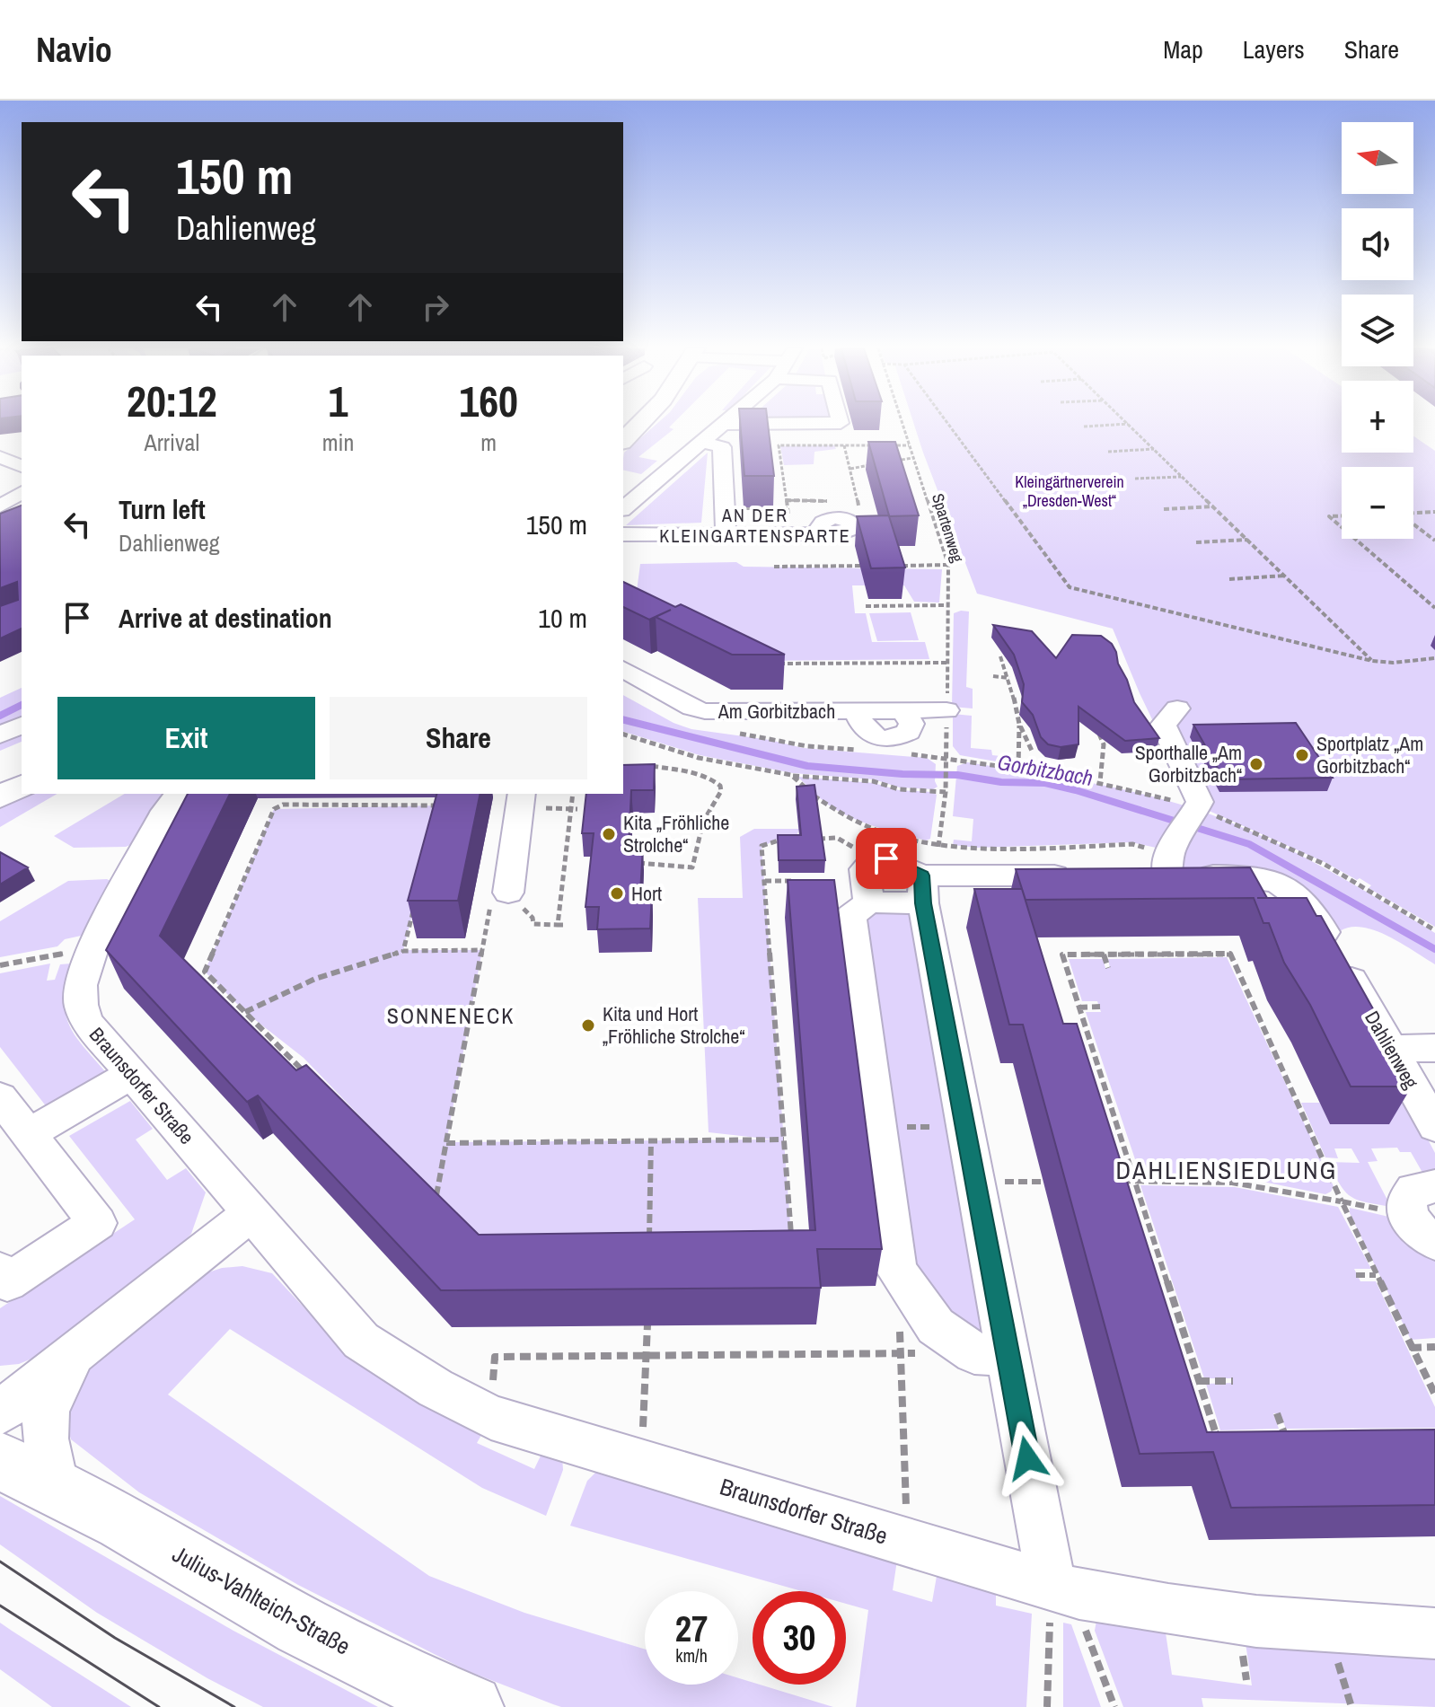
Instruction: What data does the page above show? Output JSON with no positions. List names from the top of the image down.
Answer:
{
  "streets": {
    "main road": ["Julius-Vahlteich-Straße"],
    "street": ["Am Gorbitzbach", "Dahlienweg", "Braunsdorfer Straße"],
    "path": ["Spartenweg"]
  },
  "crossings": [
    ["Spartenweg", "Am Gorbitzbach"]
  ],
  "districts": ["AN DER KLEINGARTENSPARTE", "SONNENECK", "DAHLIENSIEDLUNG"],
  "water": ["Gorbitzbach"],
  "parks": ["Kleingärtnerverein „Dresden-West“"],
  "places": [
    "Sportplatz „Am Gorbitzbach“",
    "Sporthalle „Am Gorbitzbach“",
    "Kita „Fröhliche Strolche“",
    "Hort",
    "Kita und Hort „Fröhliche Strolche“"
  ],
  "north": "left",
  "page": {
    "header": "Navio",
    "nav": ["Map", "Layers", "Share"],
    "map_buttons": ["+", "−"],
    "turn": ["150 m", "Dahlienweg"],
    "eta": [
      "20:12",
      "Arrival",
      "1",
      "min",
      "160",
      "m"
    ],
    "list": [
      {
        "name": "Turn left",
        "note": "Dahlienweg",
        "value": "150 m"
      },
      {
        "name": "Arrive at destination",
        "value": "10 m"
      }
    ],
    "buttons": ["Exit", "Share"],
    "speed": "27 km/h",
    "limit": "30"
  }
}
